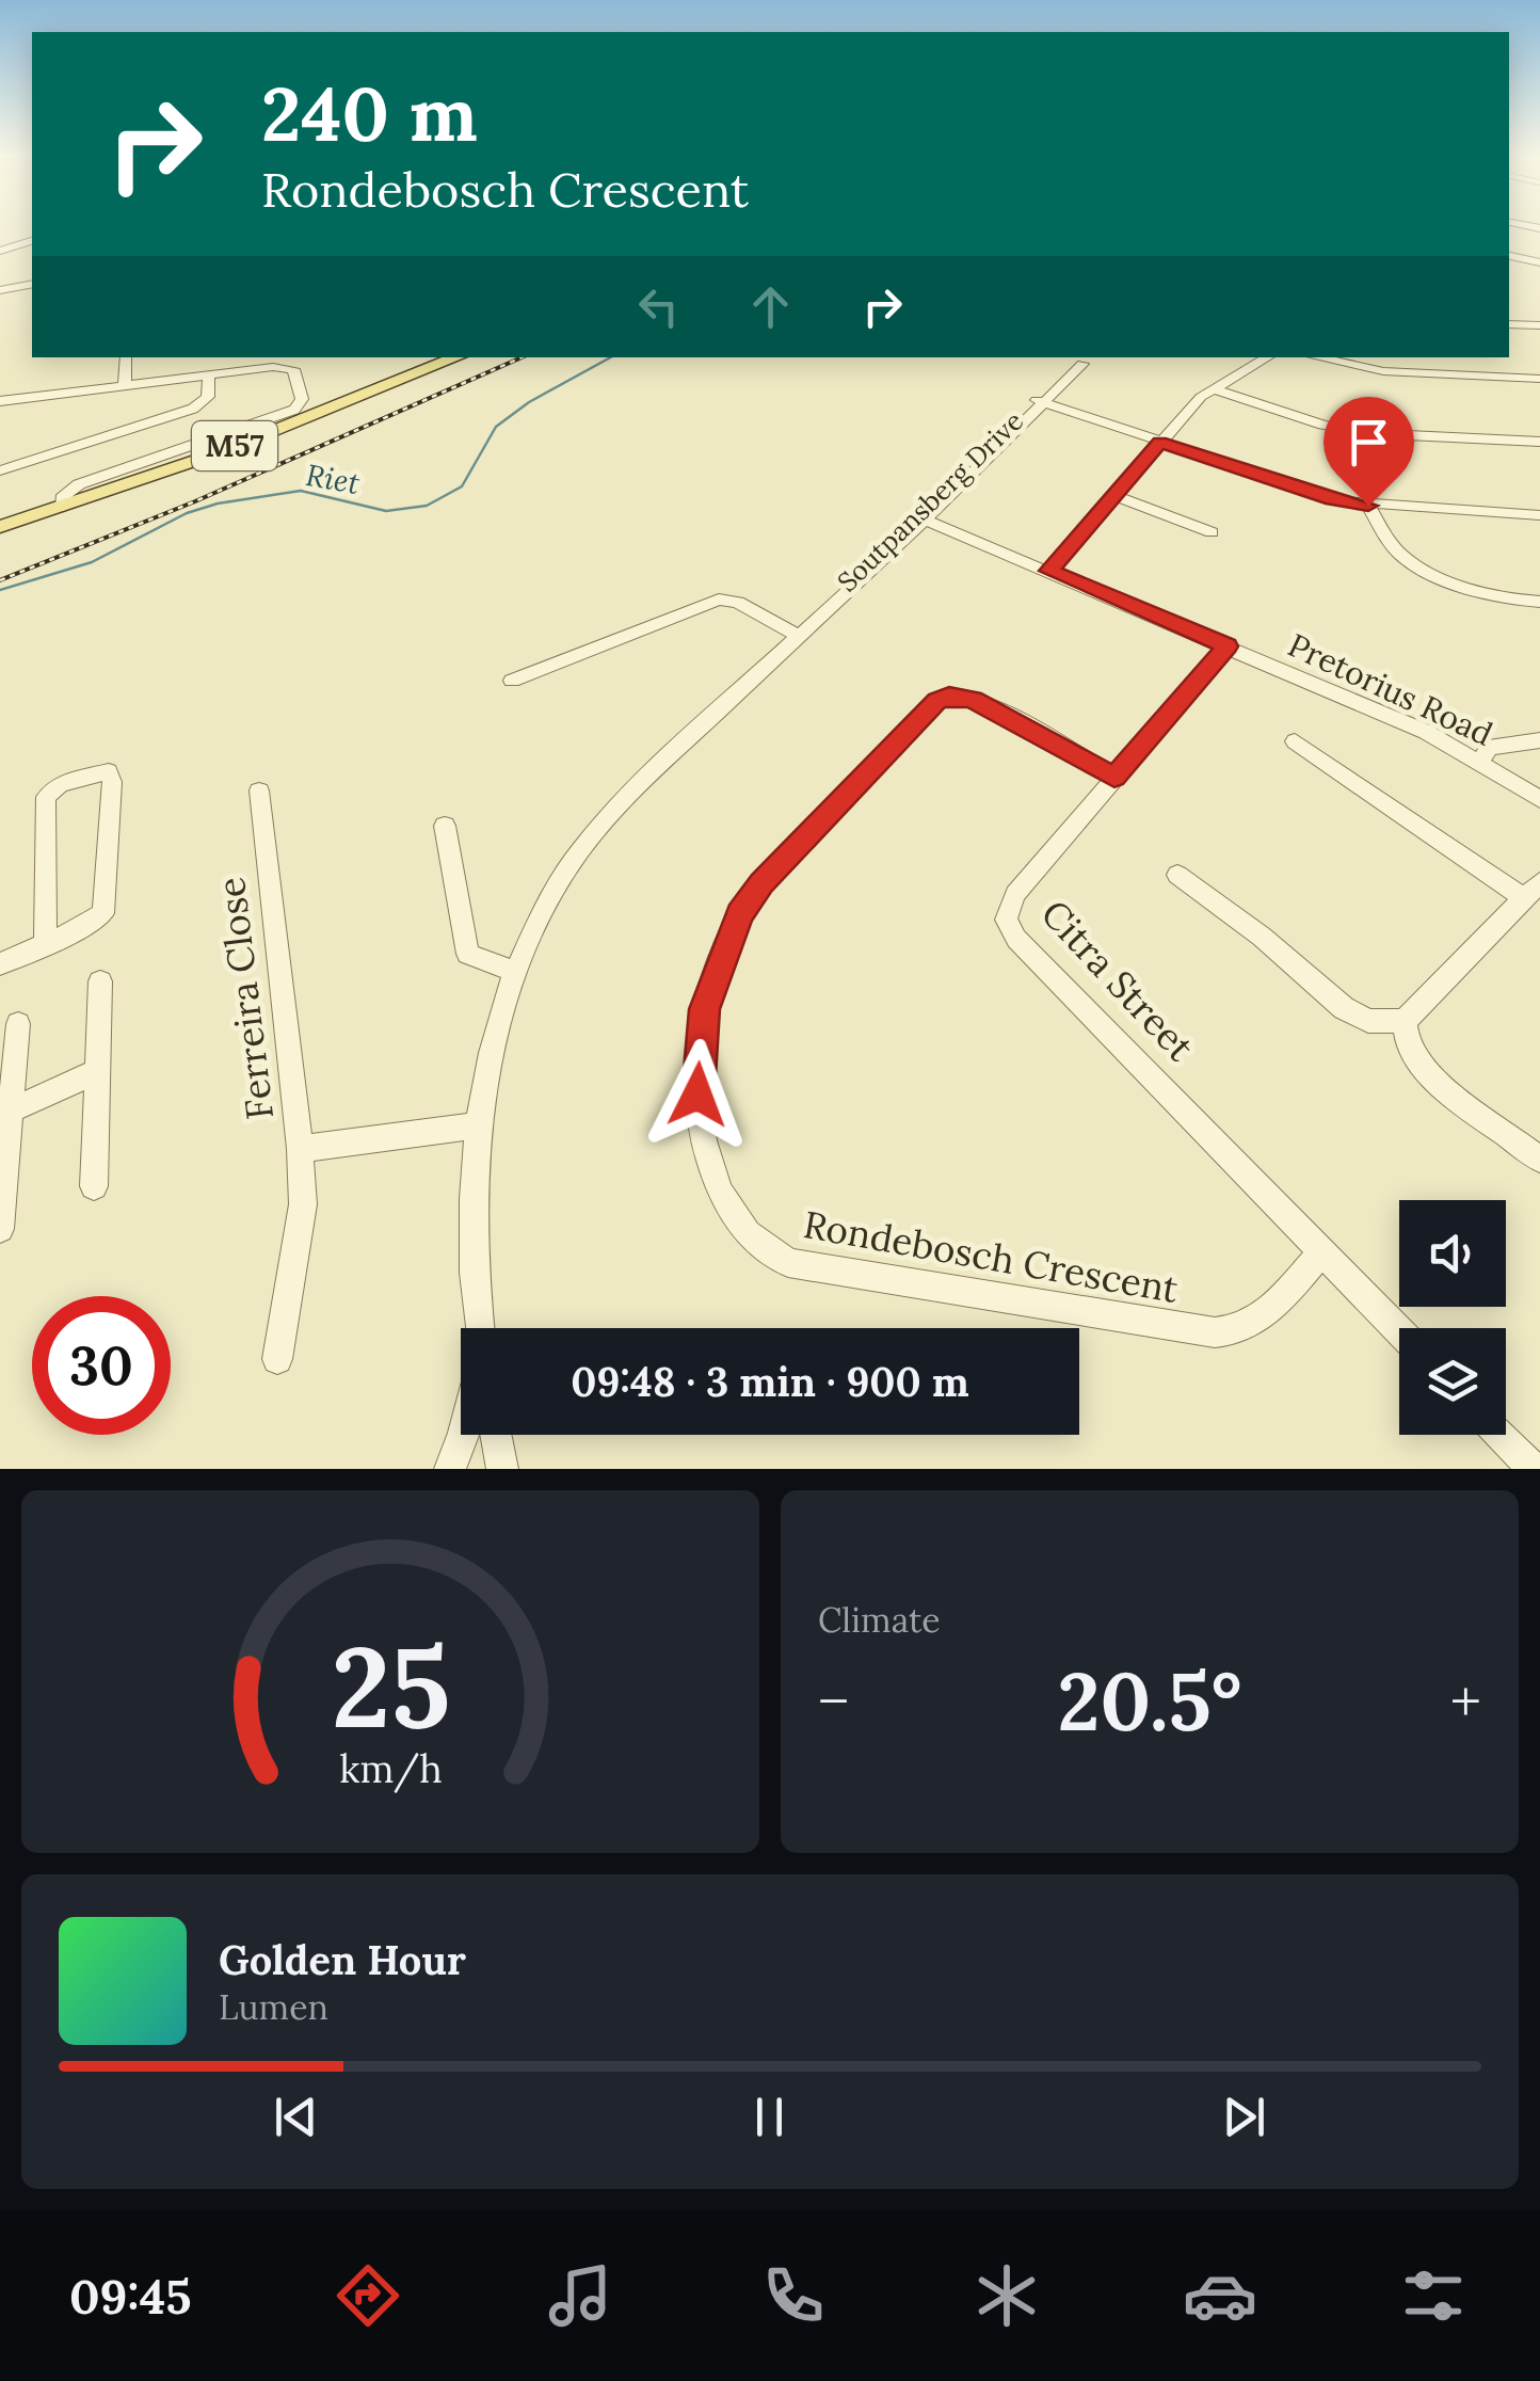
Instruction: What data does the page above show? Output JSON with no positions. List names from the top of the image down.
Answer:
{
  "streets": {
    "main road": ["M57"],
    "street": [
      "Soutpansberg Drive",
      "Pretorius Road",
      "Citra Street",
      "Ferreira Close",
      "Rondebosch Crescent"
    ]
  },
  "crossings": [
    ["Soutpansberg Drive", "Pretorius Road"],
    ["Soutpansberg Drive", "Ferreira Close"],
    ["Pretorius Road", "Citra Street"],
    ["Citra Street", "Rondebosch Crescent"]
  ],
  "water": ["Riet"],
  "page": {
    "turn": ["240 m", "Rondebosch Crescent"],
    "limit": "30",
    "trip": "09:48 · 3 min · 900 m",
    "tile": "Climate",
    "heat": ["−", "20.5°", "+"],
    "song": ["Golden Hour", "Lumen"],
    "tabs": "09:45",
    "gauge": ["25", "km/h"]
  }
}
